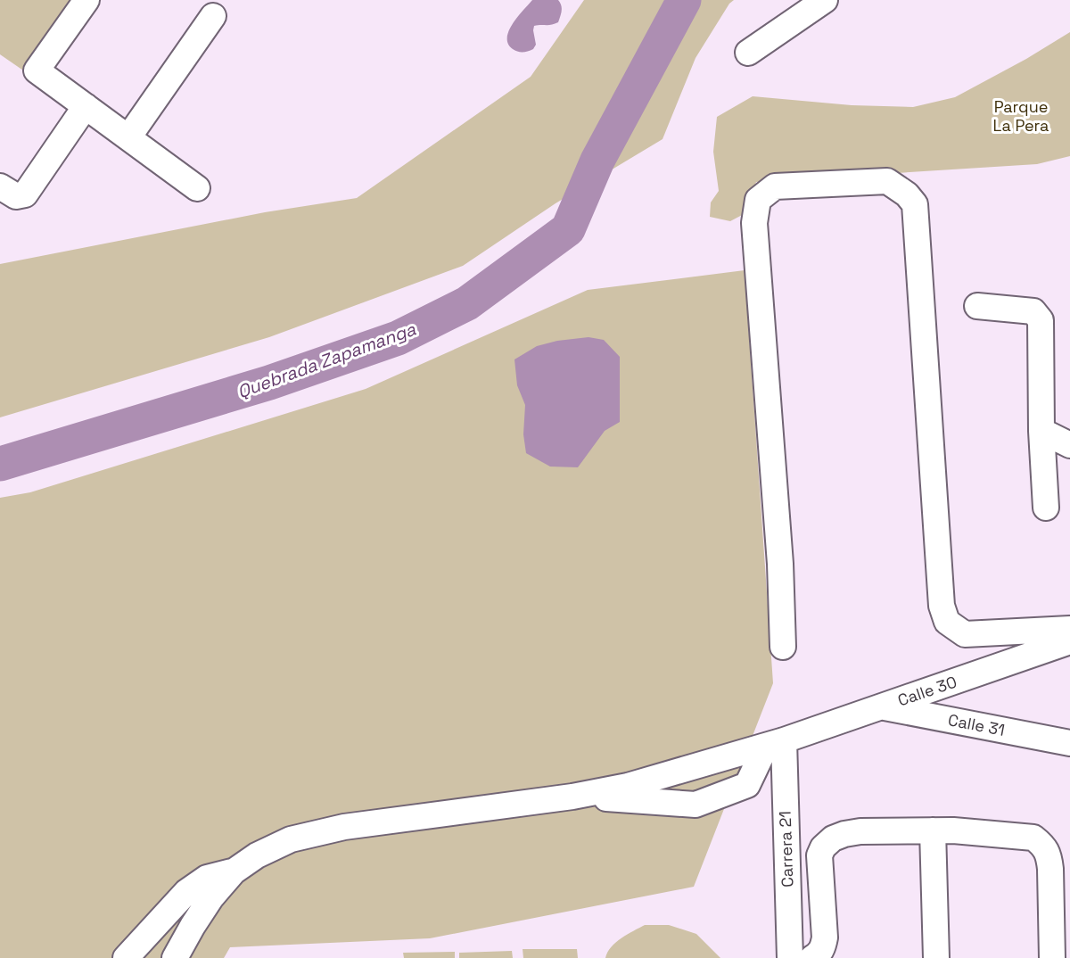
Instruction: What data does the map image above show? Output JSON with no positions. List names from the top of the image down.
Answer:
{
  "streets": {
    "street": ["Calle 30", "Calle 31", "Carrera 21"]
  },
  "crossings": [
    ["Calle 30", "Calle 31"],
    ["Calle 30", "Carrera 21"]
  ],
  "water": ["Quebrada Zapamanga"],
  "parks": ["Parque La Pera"]
}
